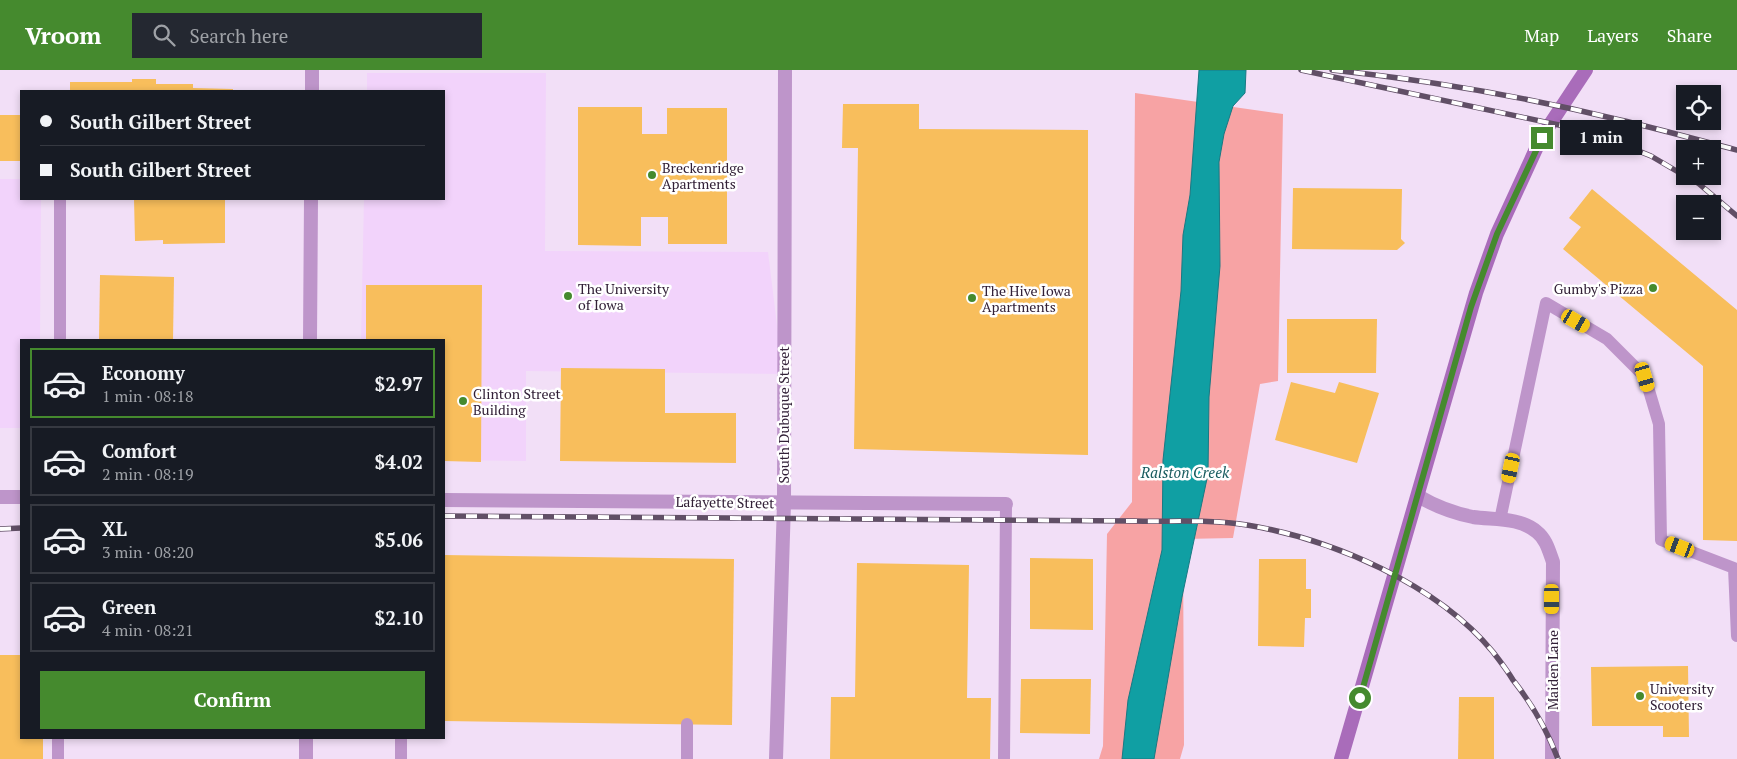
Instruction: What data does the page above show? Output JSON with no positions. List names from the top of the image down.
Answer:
{
  "streets": {
    "street": ["South Dubuque Street", "Lafayette Street", "Maiden Lane"]
  },
  "crossings": [
    ["South Dubuque Street", "Lafayette Street"]
  ],
  "water": ["Ralston Creek"],
  "places": [
    "Breckenridge Apartments",
    "Gumby's Pizza",
    "The University of Iowa",
    "The Hive Iowa Apartments",
    "Clinton Street Building",
    "University Scooters"
  ],
  "page": {
    "header": "Vroom",
    "search": "Search here",
    "nav": ["Map", "Layers", "Share"],
    "map_buttons": ["+", "−"],
    "banner": ["South Gilbert Street", "South Gilbert Street"],
    "bubble": "1 min",
    "list": [
      {
        "name": "Economy",
        "note": "1 min · 08:18",
        "value": "$2.97"
      },
      {
        "name": "Comfort",
        "note": "2 min · 08:19",
        "value": "$4.02"
      },
      {
        "name": "XL",
        "note": "3 min · 08:20",
        "value": "$5.06"
      },
      {
        "name": "Green",
        "note": "4 min · 08:21",
        "value": "$2.10"
      }
    ],
    "buttons": "Confirm"
  }
}
